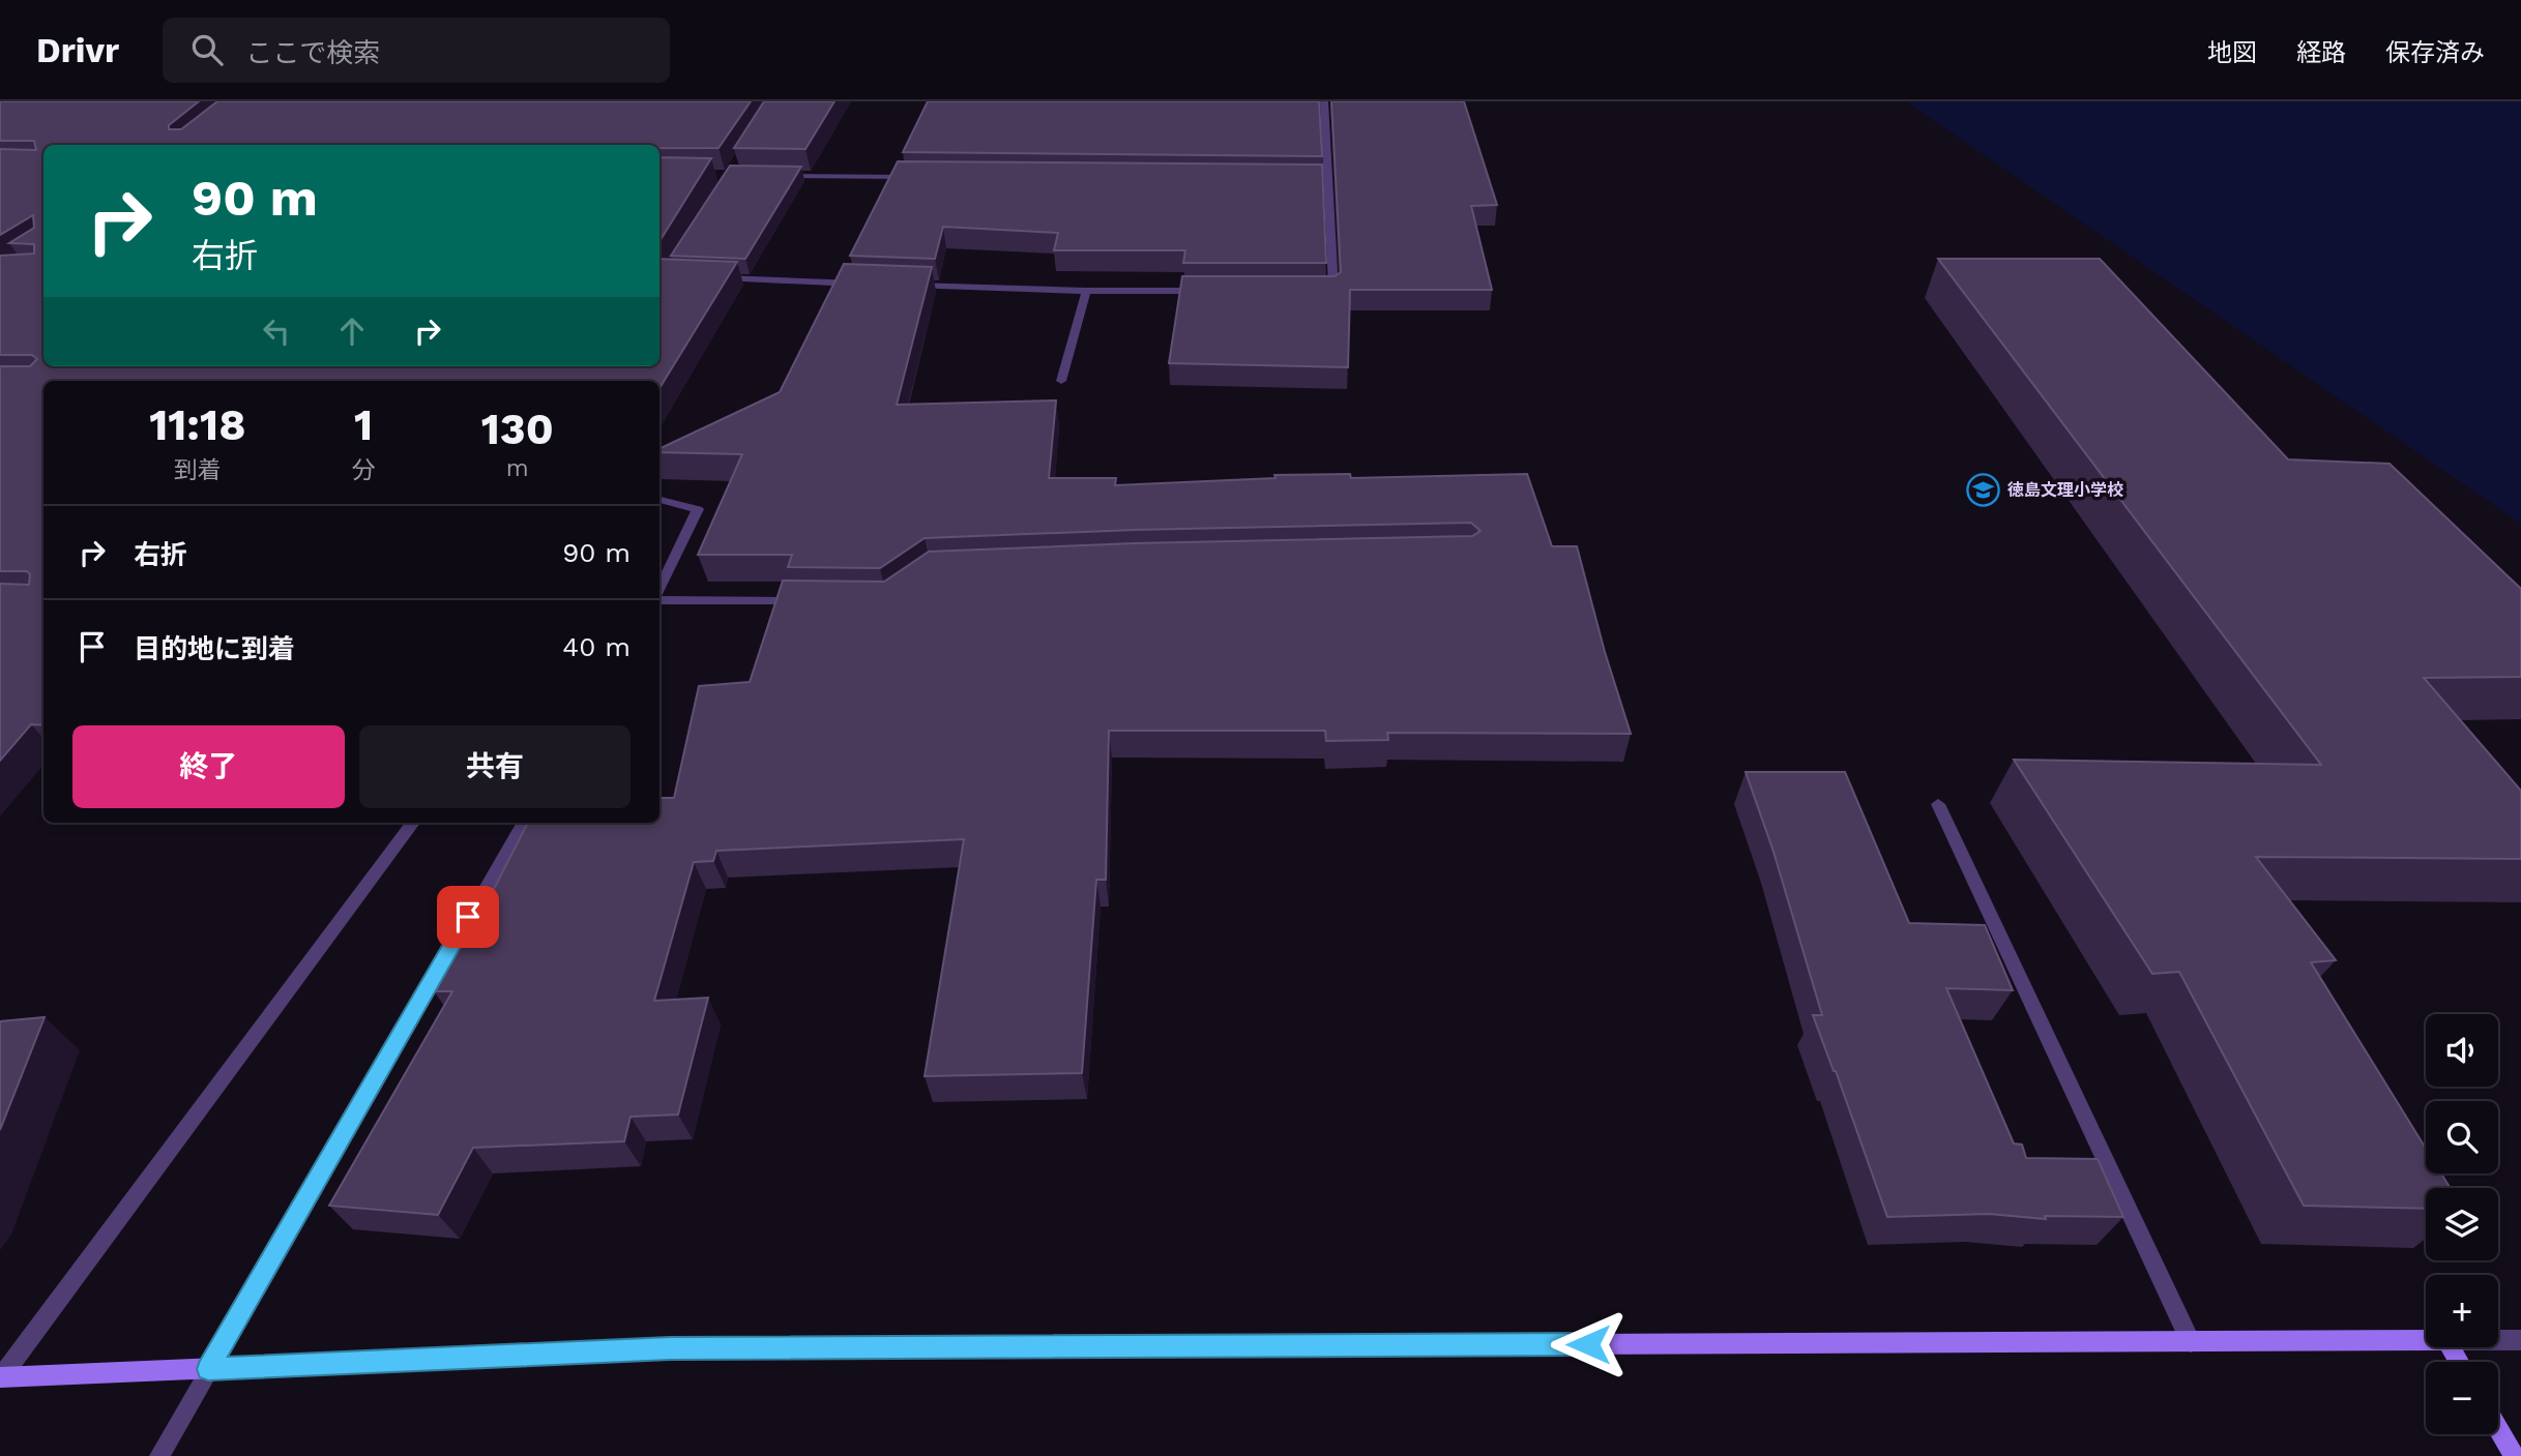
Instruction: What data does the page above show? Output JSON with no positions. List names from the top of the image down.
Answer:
{
  "places": {
    "school or university": ["徳島文理小学校"]
  },
  "page": {
    "header": "Drivr",
    "search": "ここで検索",
    "nav": ["地図", "経路", "保存済み"],
    "turn": ["90 m", "右折"],
    "eta": [
      "11:18",
      "到着",
      "1",
      "分",
      "130",
      "m"
    ],
    "list": [
      {
        "name": "右折",
        "value": "90 m"
      },
      {
        "name": "目的地に到着",
        "value": "40 m"
      }
    ],
    "buttons": ["終了", "共有"],
    "map_buttons": ["+", "−"]
  }
}
